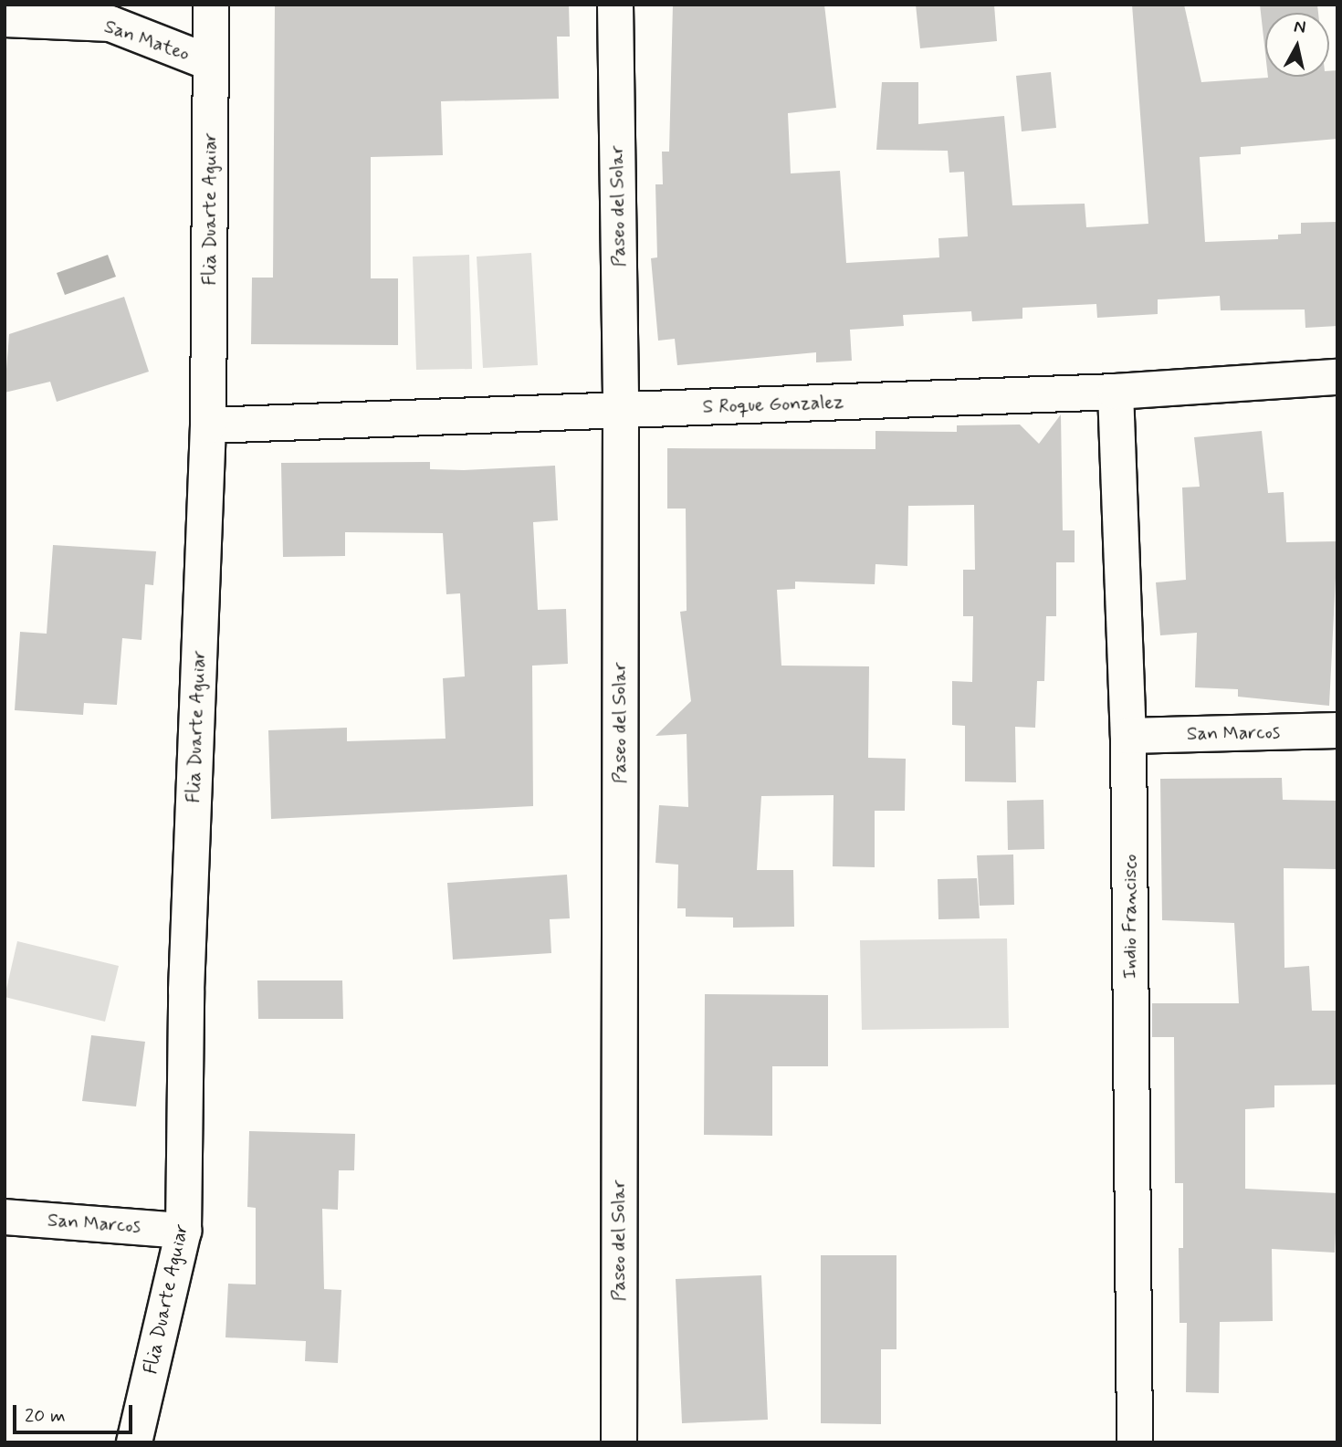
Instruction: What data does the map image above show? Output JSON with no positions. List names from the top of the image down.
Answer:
{
  "streets": {
    "street": [
      "San Mateo",
      "Paseo del Solar",
      "Flia Duarte Aguiar",
      "S Roque Gonzalez",
      "San Marcos",
      "Indio Francisco"
    ]
  },
  "crossings": [
    ["San Mateo", "Flia Duarte Aguiar"],
    ["Paseo del Solar", "S Roque Gonzalez"],
    ["Flia Duarte Aguiar", "S Roque Gonzalez"],
    ["Flia Duarte Aguiar", "San Marcos"],
    ["S Roque Gonzalez", "Indio Francisco"],
    ["San Marcos", "Indio Francisco"]
  ],
  "scale_bar": "20 m",
  "north": "top"
}
